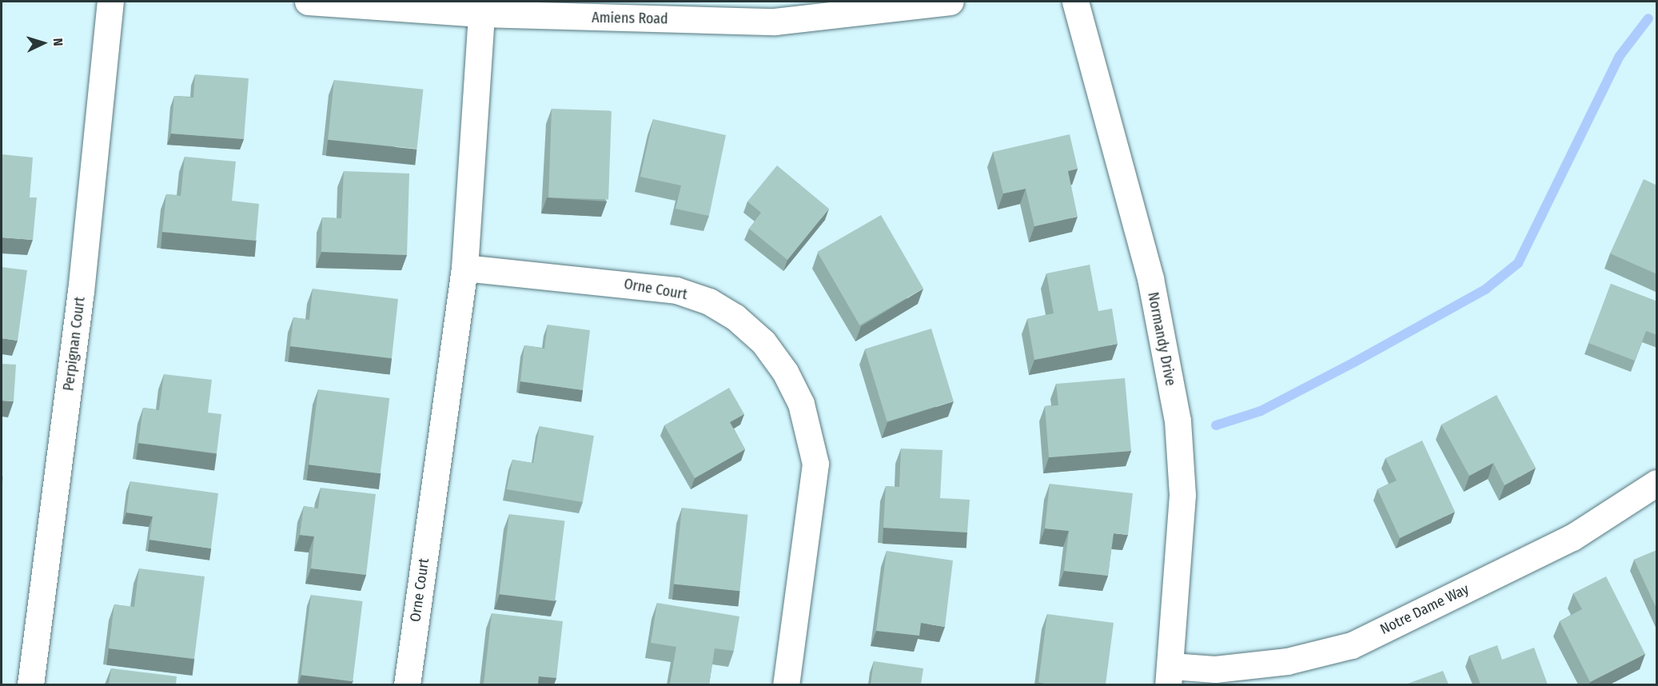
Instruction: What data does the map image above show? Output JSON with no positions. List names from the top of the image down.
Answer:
{
  "streets": {
    "street": [
      "Amiens Road",
      "Orne Court",
      "Normandy Drive",
      "Perpignan Court",
      "Notre Dame Way"
    ]
  },
  "crossings": [
    ["Amiens Road", "Orne Court"],
    ["Normandy Drive", "Notre Dame Way"]
  ],
  "north": "right"
}
